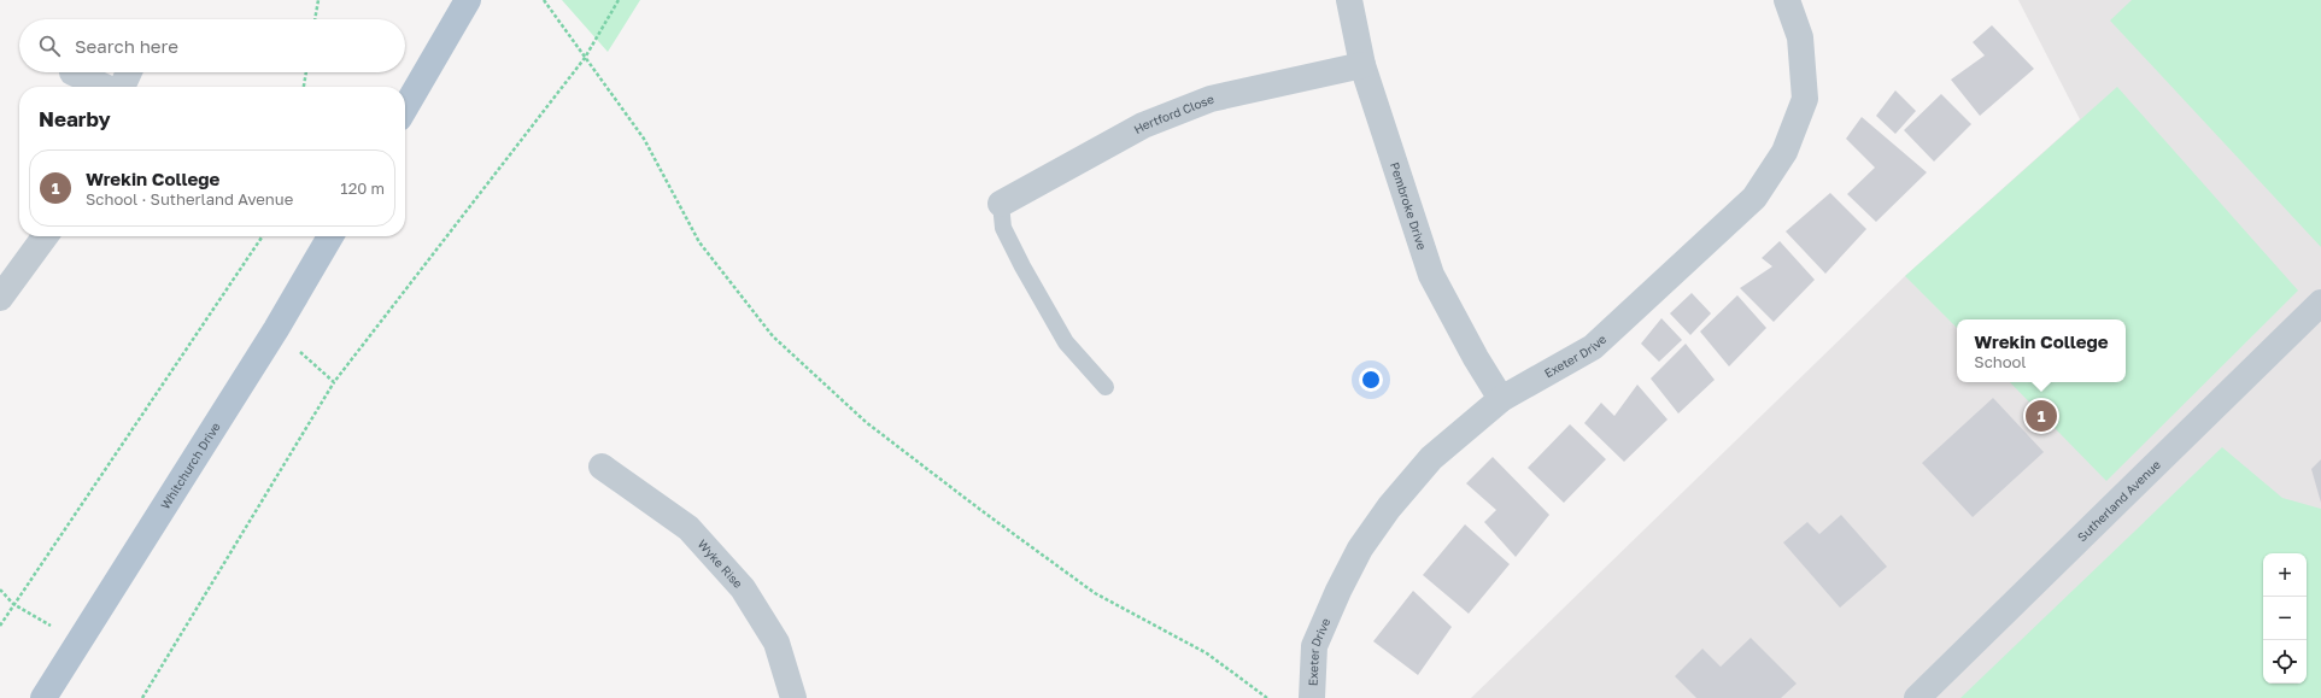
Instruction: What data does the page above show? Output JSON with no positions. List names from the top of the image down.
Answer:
{
  "streets": {
    "main road": ["Whitchurch Drive"],
    "street": [
      "Hertford Close",
      "Pembroke Drive",
      "Exeter Drive",
      "Sutherland Avenue",
      "Wyke Rise"
    ]
  },
  "crossings": [
    ["Hertford Close", "Pembroke Drive"],
    ["Pembroke Drive", "Exeter Drive"]
  ],
  "page": {
    "search": "Search here",
    "heading": "Nearby",
    "list": [
      {
        "mark": "1",
        "name": "Wrekin College",
        "note": "School · Sutherland Avenue",
        "value": "120 m"
      }
    ],
    "popup": ["Wrekin College", "School"],
    "pins": "1",
    "map_buttons": ["+", "−"]
  }
}
